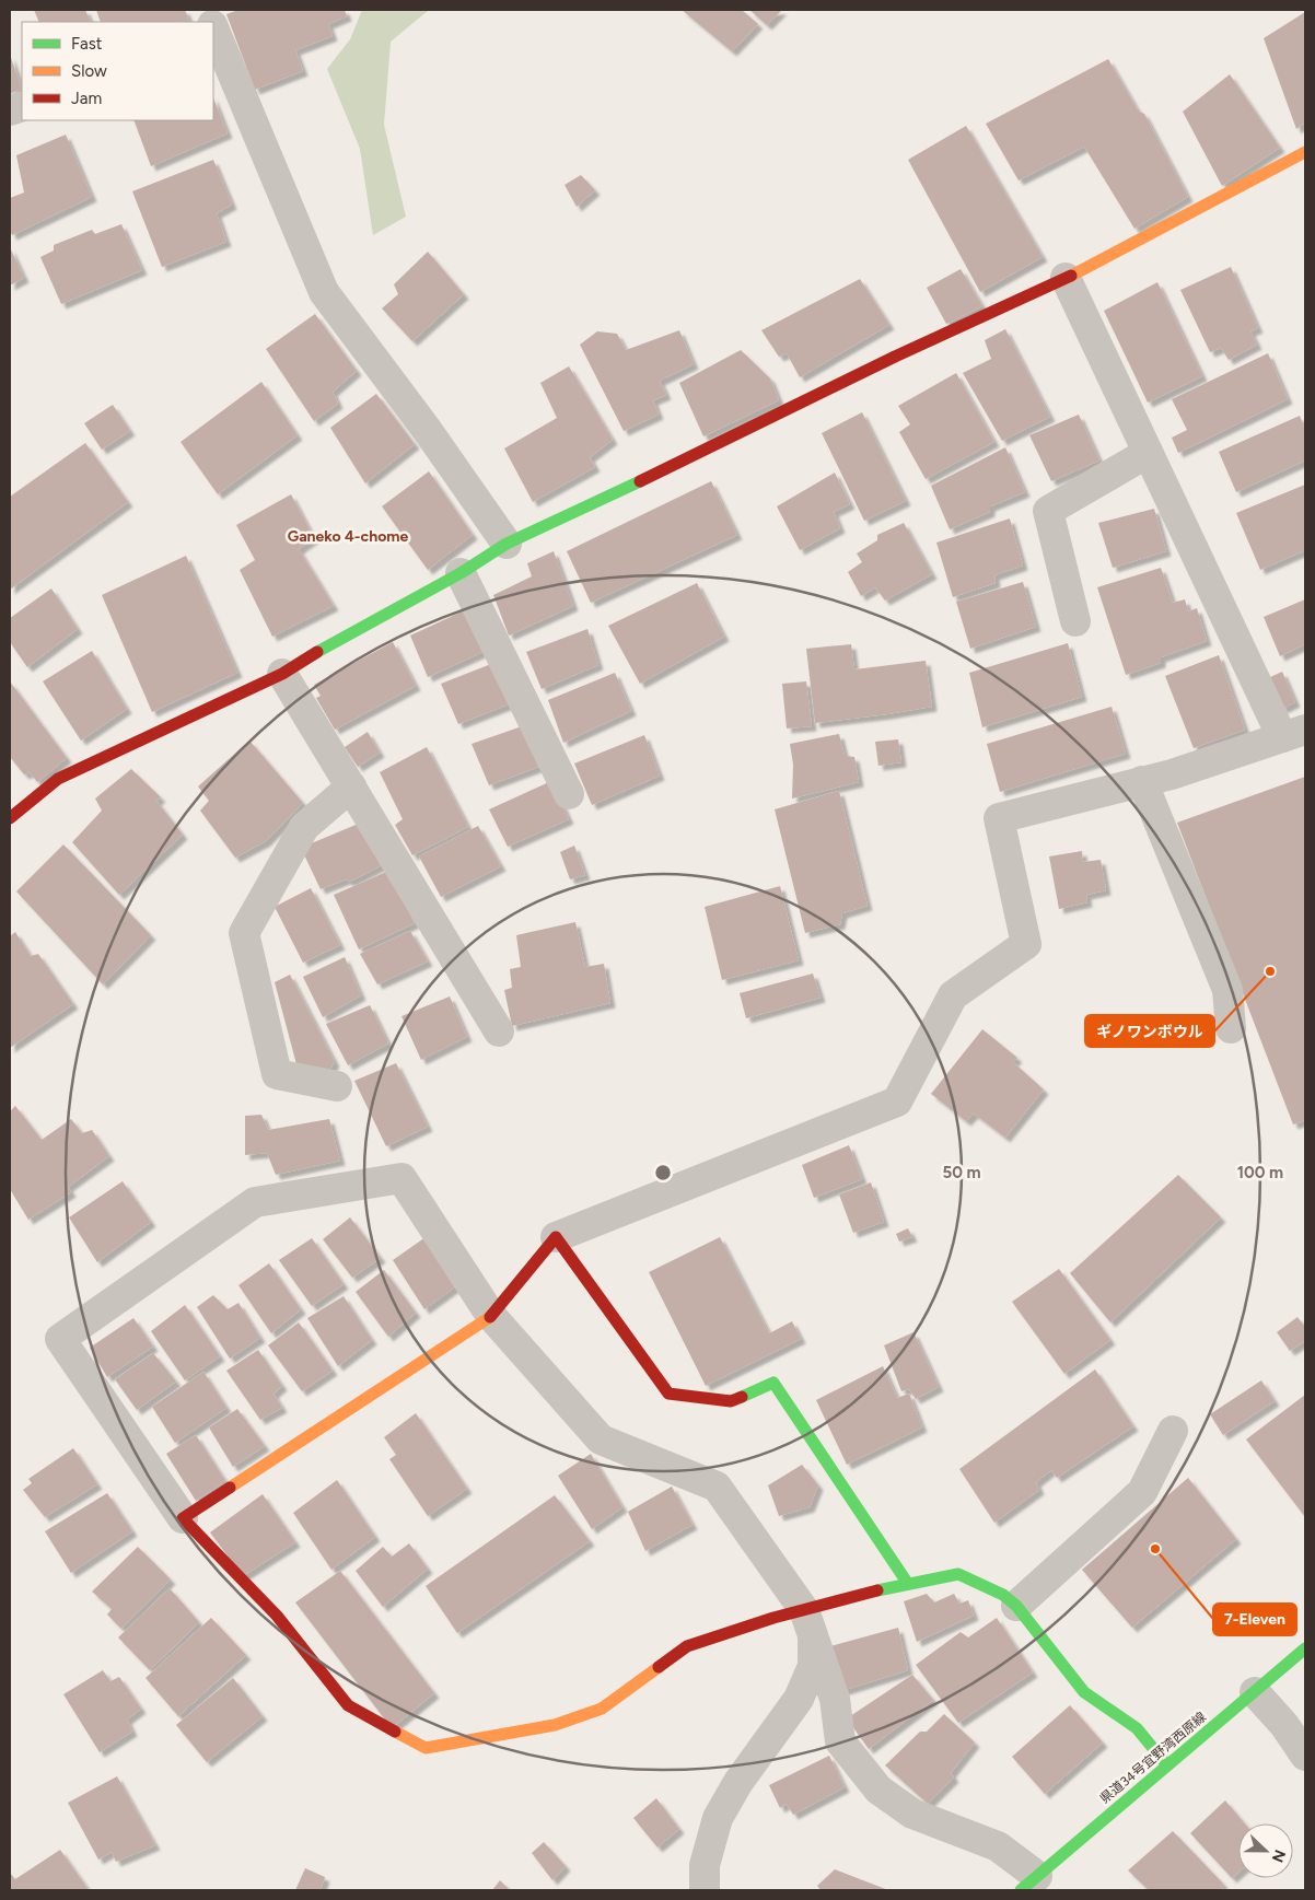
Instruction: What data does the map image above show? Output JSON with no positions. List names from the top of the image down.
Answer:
{
  "streets": {
    "street": ["県道34号宜野湾西原線"]
  },
  "districts": ["Ganeko 4-chome"],
  "places": ["ギノワンボウル", "7-Eleven"],
  "legend": ["Fast", "Slow", "Jam"],
  "north": "right",
  "rings": ["50 m", "100 m"]
}
